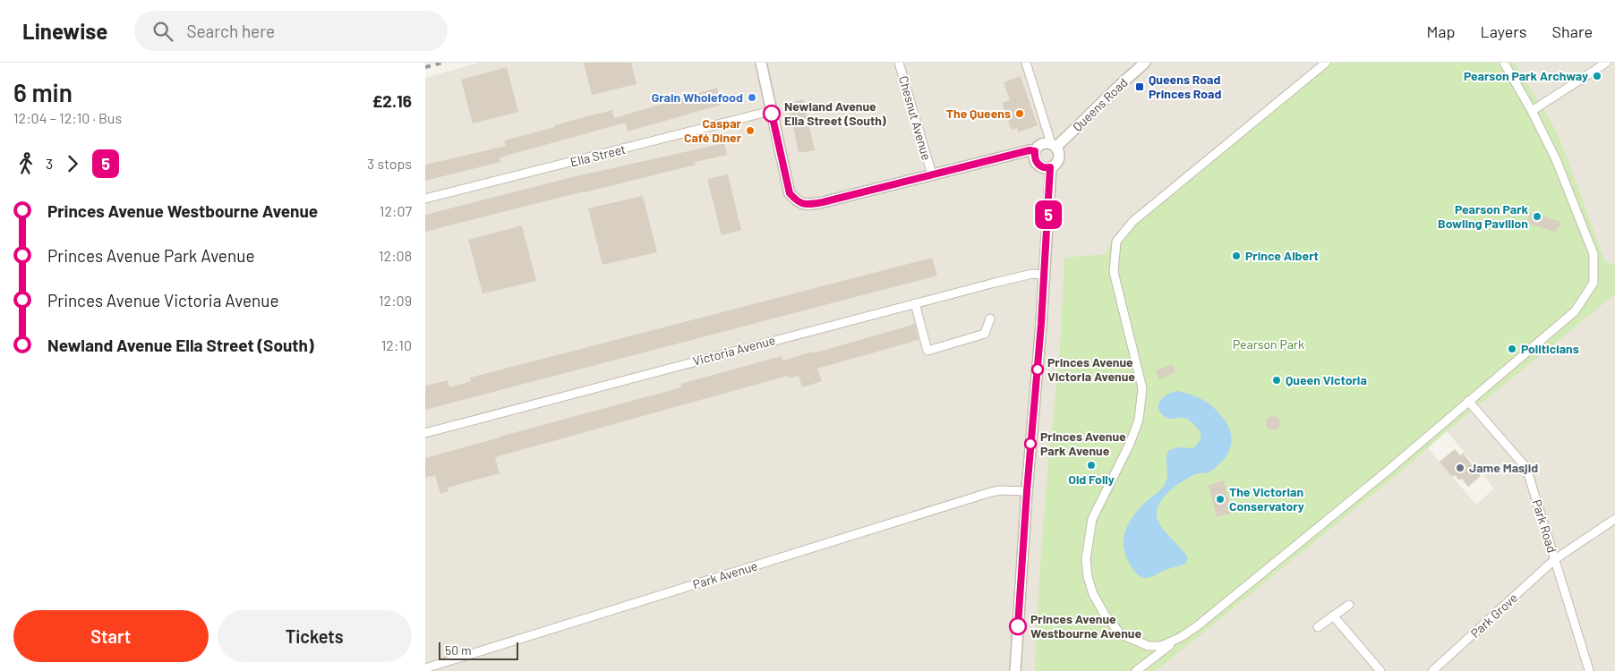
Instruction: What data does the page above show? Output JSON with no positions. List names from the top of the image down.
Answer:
{
  "streets": {
    "street": [
      "Queens Road",
      "Chesnut Avenue",
      "Ella Street",
      "Victoria Avenue",
      "Park Road",
      "Park Avenue",
      "Park Grove"
    ]
  },
  "crossings": [
    ["Park Road", "Park Grove"]
  ],
  "parks": ["Pearson Park"],
  "places": {
    "other": [
      "Pearson Park Archway",
      "Grain Wholefood",
      "Newland Avenue Ella Street (South)",
      "The Queens",
      "Caspar Café Diner",
      "Pearson Park Bowling Pavilion",
      "Prince Albert",
      "Politicians",
      "Princes Avenue Victoria Avenue",
      "Queen Victoria",
      "Princes Avenue Park Avenue",
      "Old Folly",
      "Jame Masjid",
      "The Victorian Conservatory",
      "Princes Avenue Westbourne Avenue"
    ],
    "transit": ["Queens Road Princes Road"]
  },
  "lines": ["bus line 5"],
  "scale_bar": "50 m",
  "page": {
    "header": "Linewise",
    "search": "Search here",
    "nav": ["Map", "Layers", "Share"],
    "heading": ["6 min", "12:04 – 12:10 · Bus", "£2.16"],
    "on_map": "5",
    "legs": ["3", "5", "3 stops"],
    "list": [
      {
        "name": "Princes Avenue Westbourne Avenue",
        "value": "12:07"
      },
      {
        "name": "Princes Avenue Park Avenue",
        "value": "12:08"
      },
      {
        "name": "Princes Avenue Victoria Avenue",
        "value": "12:09"
      },
      {
        "name": "Newland Avenue Ella Street (South)",
        "value": "12:10"
      }
    ],
    "buttons": ["Start", "Tickets"],
    "scale": "50 m"
  }
}
